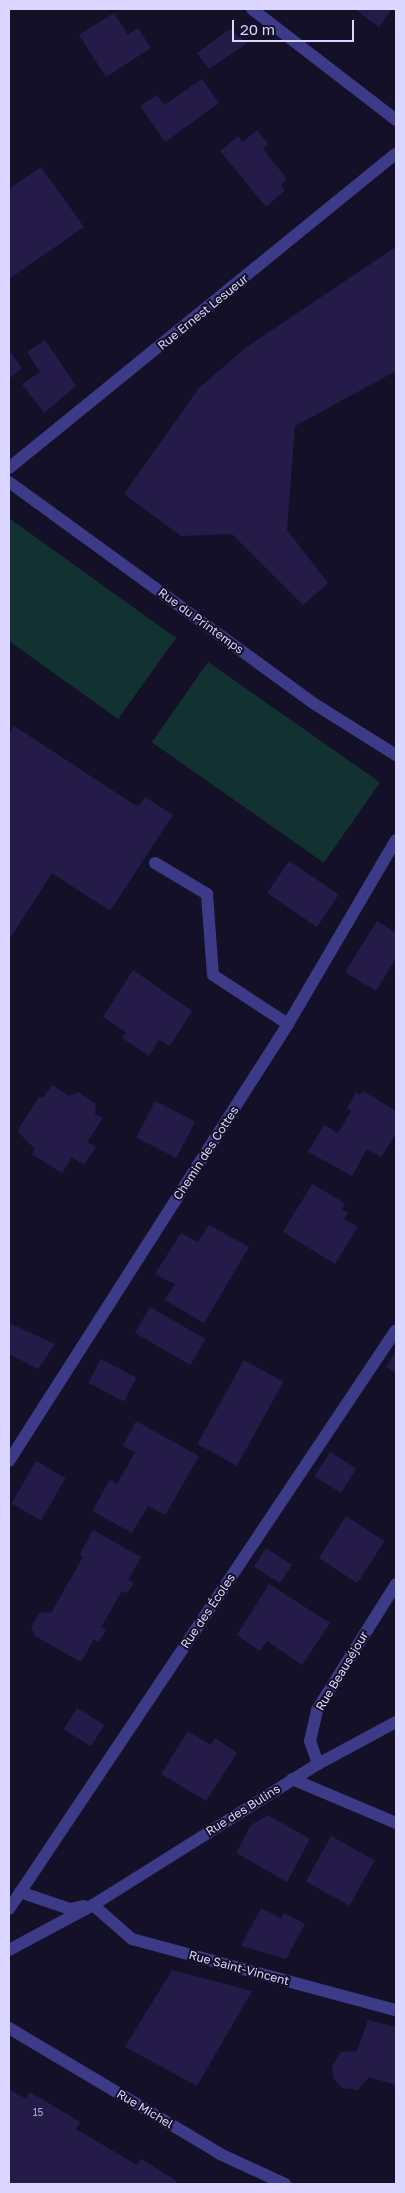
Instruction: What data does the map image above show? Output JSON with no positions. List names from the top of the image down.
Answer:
{
  "streets": {
    "street": [
      "Rue Ernest Lesueur",
      "Rue du Printemps",
      "Chemin des Cottes",
      "Rue des Écoles",
      "Rue Beauséjour",
      "Rue des Bulins",
      "Rue Saint-Vincent",
      "Rue Michel"
    ]
  },
  "crossings": [
    ["Rue des Écoles", "Rue des Bulins"],
    ["Rue Beauséjour", "Rue des Bulins"],
    ["Rue des Bulins", "Rue Saint-Vincent"]
  ],
  "house_numbers": ["15"],
  "scale_bar": "20 m"
}
